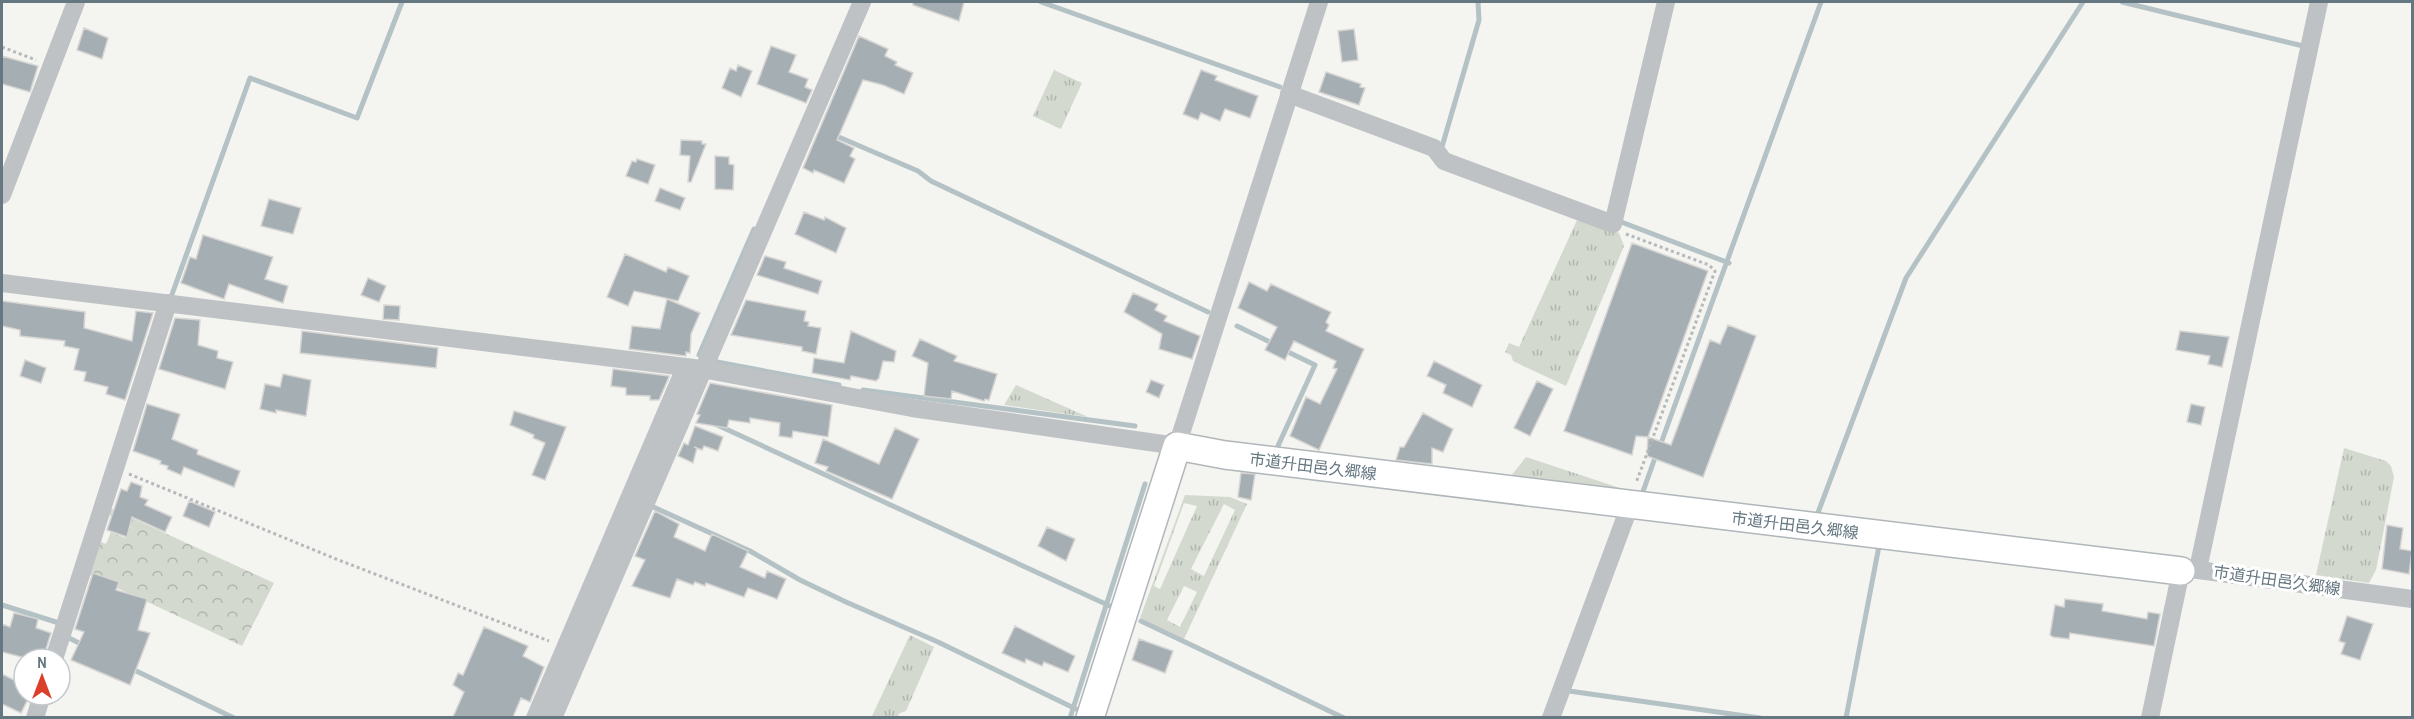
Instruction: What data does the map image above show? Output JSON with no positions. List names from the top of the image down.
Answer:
{
  "streets": {
    "street": ["市道升田邑久郷線"]
  },
  "north": "top"
}
